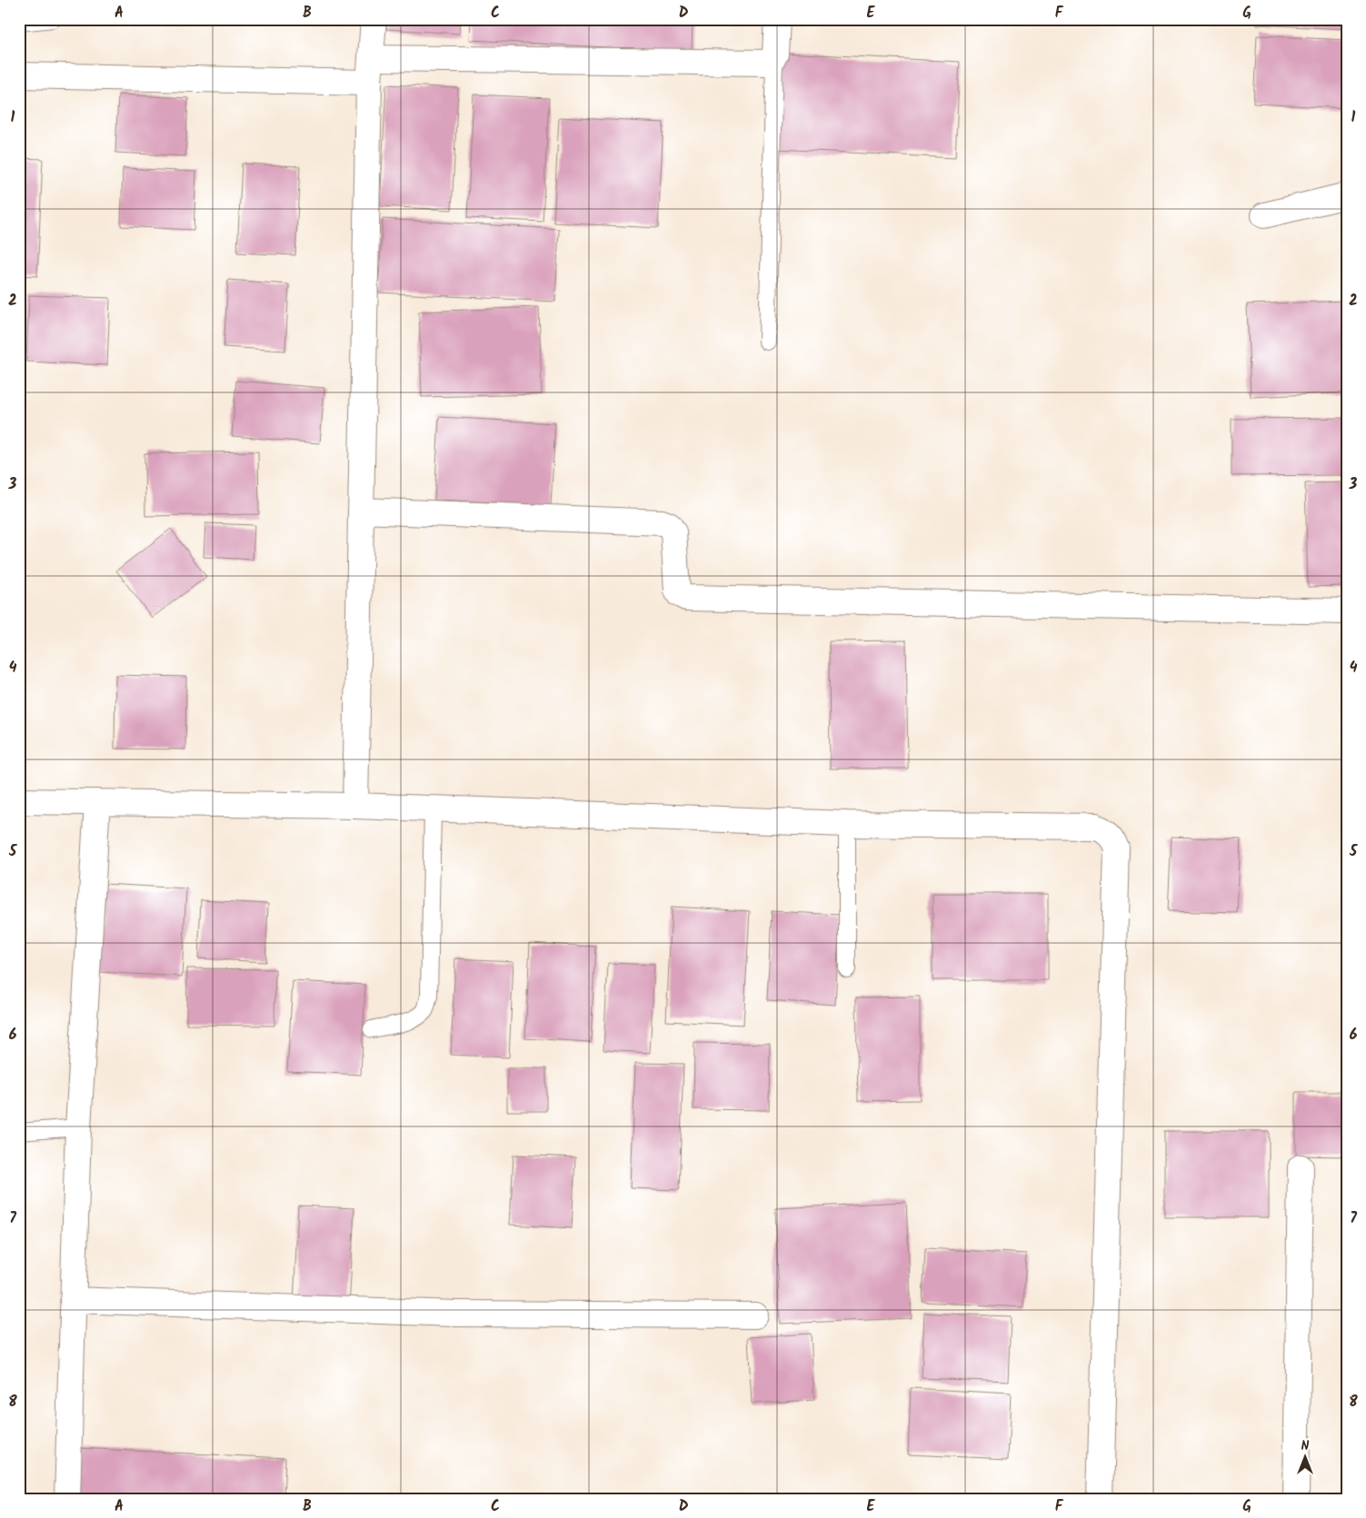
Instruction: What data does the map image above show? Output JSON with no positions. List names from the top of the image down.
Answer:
{
  "north": "top",
  "grid": {
    "columns": [
      "A",
      "B",
      "C",
      "D",
      "E",
      "F",
      "G"
    ],
    "rows": [
      "1",
      "2",
      "3",
      "4",
      "5",
      "6",
      "7",
      "8"
    ]
  }
}
